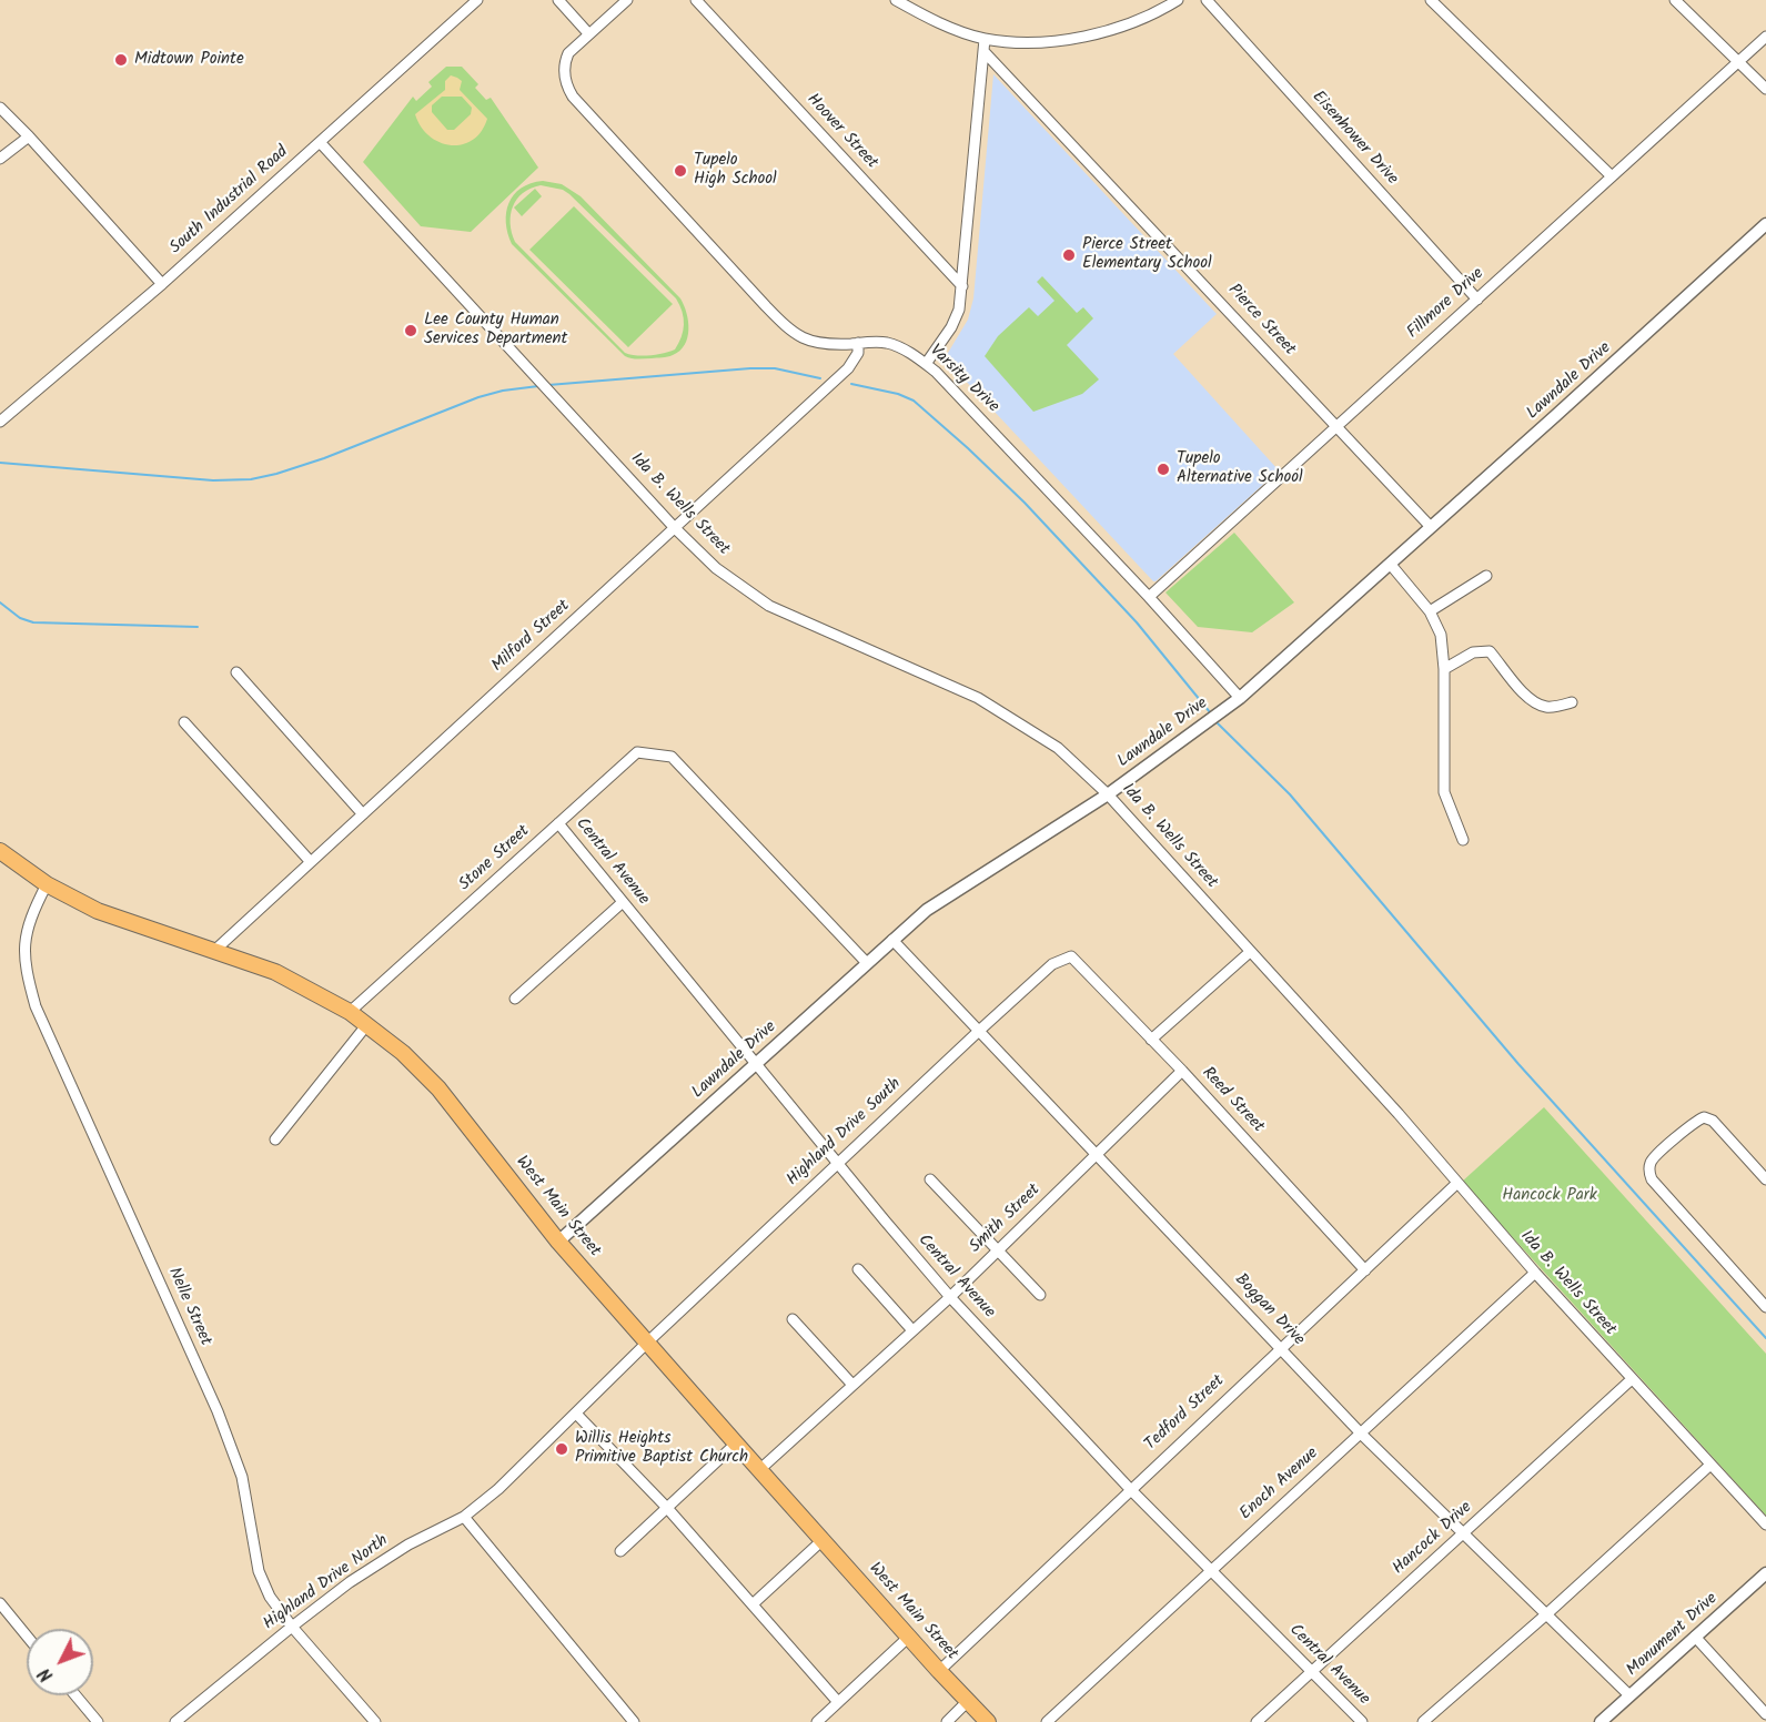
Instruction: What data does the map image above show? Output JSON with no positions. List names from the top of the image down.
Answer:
{
  "streets": {
    "main road": ["West Main Street"],
    "street": [
      "Hoover Street",
      "Eisenhower Drive",
      "South Industrial Road",
      "Fillmore Drive",
      "Pierce Street",
      "Varsity Drive",
      "Lawndale Drive",
      "Ida B. Wells Street",
      "Milford Street",
      "Stone Street",
      "Central Avenue",
      "Reed Street",
      "Highland Drive South",
      "Smith Street",
      "Nelle Street",
      "Boggan Drive",
      "Tedford Street",
      "Enoch Avenue",
      "Hancock Drive",
      "Highland Drive North",
      "Monument Drive"
    ]
  },
  "crossings": [
    ["Eisenhower Drive", "Fillmore Drive"],
    ["South Industrial Road", "Ida B. Wells Street"],
    ["Fillmore Drive", "Pierce Street"],
    ["Fillmore Drive", "Varsity Drive"],
    ["Pierce Street", "Lawndale Drive"],
    ["Varsity Drive", "Lawndale Drive"],
    ["Varsity Drive", "Milford Street"],
    ["Lawndale Drive", "Ida B. Wells Street"],
    ["Lawndale Drive", "Stone Street"],
    ["Lawndale Drive", "Central Avenue"],
    ["Lawndale Drive", "West Main Street"],
    ["Lawndale Drive", "Boggan Drive"],
    ["Ida B. Wells Street", "Milford Street"],
    ["Ida B. Wells Street", "Tedford Street"],
    ["Ida B. Wells Street", "Enoch Avenue"],
    ["Ida B. Wells Street", "Hancock Drive"],
    ["Milford Street", "West Main Street"],
    ["Stone Street", "Central Avenue"],
    ["Stone Street", "West Main Street"],
    ["Central Avenue", "Highland Drive South"],
    ["Central Avenue", "Smith Street"],
    ["Central Avenue", "Tedford Street"],
    ["Central Avenue", "Enoch Avenue"],
    ["Central Avenue", "Hancock Drive"],
    ["Reed Street", "Highland Drive South"],
    ["Reed Street", "Smith Street"],
    ["Reed Street", "Tedford Street"],
    ["Highland Drive South", "West Main Street"],
    ["Highland Drive South", "Boggan Drive"],
    ["Highland Drive South", "Highland Drive North"],
    ["West Main Street", "Smith Street"],
    ["West Main Street", "Nelle Street"],
    ["West Main Street", "Tedford Street"],
    ["West Main Street", "Highland Drive North"],
    ["Smith Street", "Boggan Drive"],
    ["Nelle Street", "Highland Drive North"],
    ["Boggan Drive", "Tedford Street"],
    ["Boggan Drive", "Enoch Avenue"],
    ["Boggan Drive", "Hancock Drive"],
    ["Boggan Drive", "Monument Drive"]
  ],
  "parks": ["Hancock Park"],
  "places": [
    "Midtown Pointe",
    "Tupelo High School",
    "Pierce Street Elementary School",
    "Lee County Human Services Department",
    "Tupelo Alternative School",
    "Willis Heights Primitive Baptist Church"
  ],
  "north": "bottom left"
}
